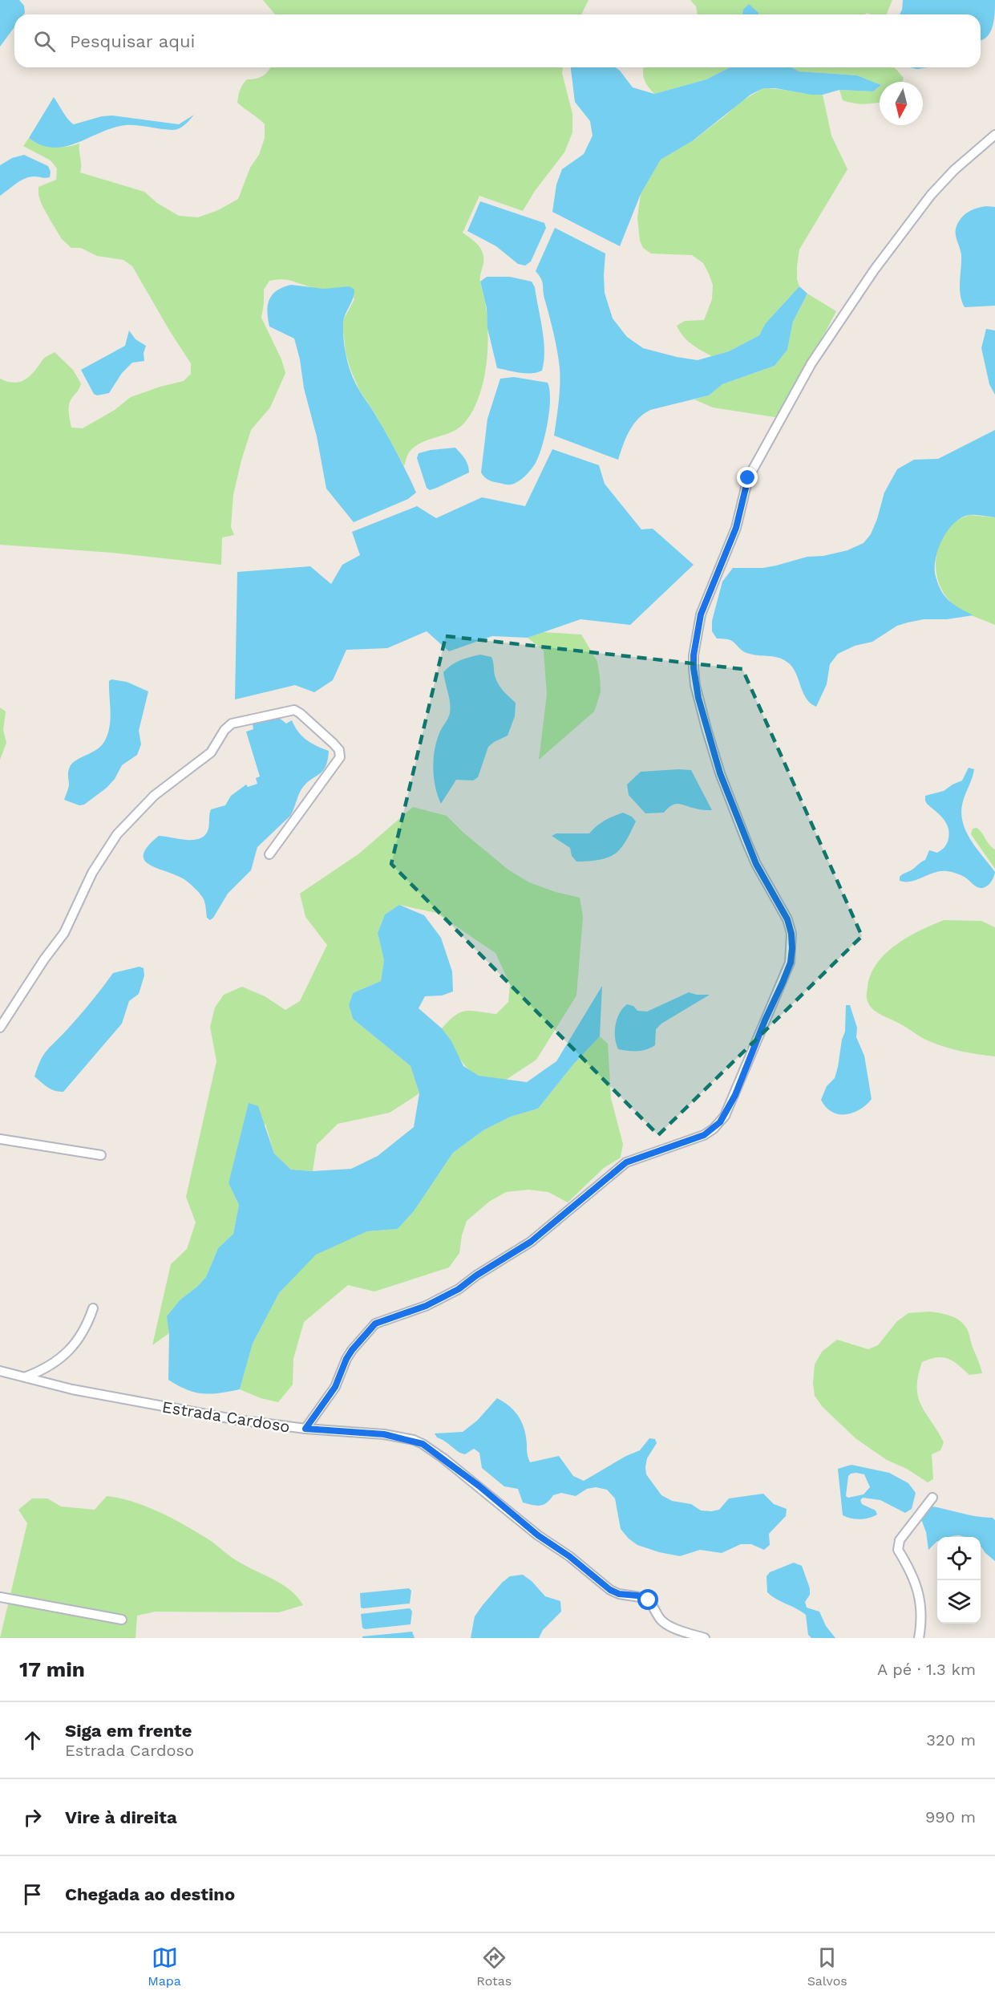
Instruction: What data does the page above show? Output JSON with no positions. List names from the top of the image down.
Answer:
{
  "streets": {
    "street": ["Estrada Cardoso"]
  },
  "north": "bottom",
  "page": {
    "search": "Pesquisar aqui",
    "heading": ["17 min", "A pé · 1.3 km"],
    "list": [
      ["Siga em frente", "Estrada Cardoso", "320 m"],
      ["Vire à direita", "990 m"],
      "Chegada ao destino"
    ],
    "nav": ["Mapa", "Rotas", "Salvos"]
  }
}
